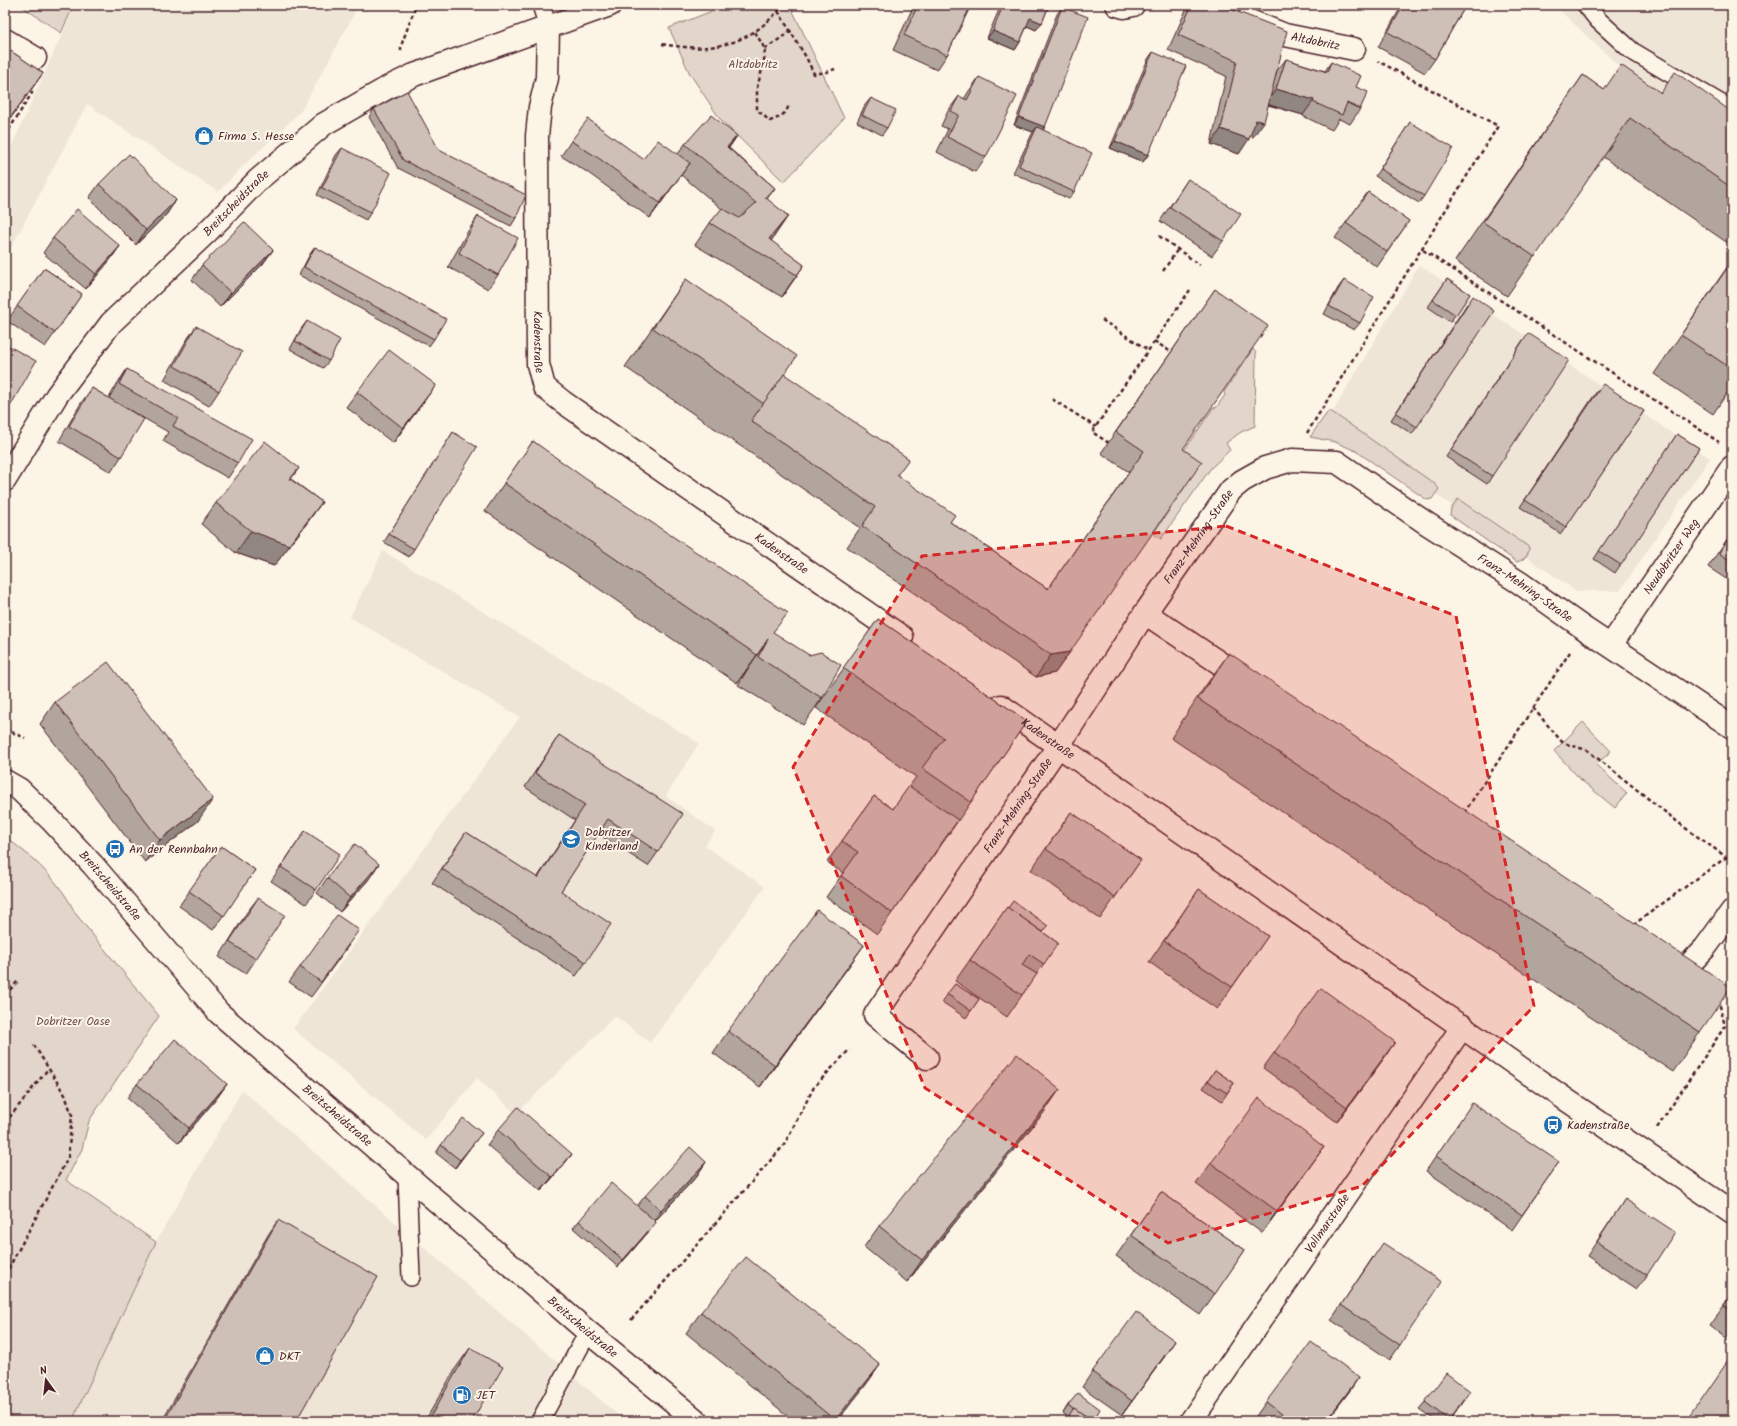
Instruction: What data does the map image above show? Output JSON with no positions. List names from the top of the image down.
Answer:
{
  "streets": {
    "street": [
      "Altdobritz",
      "Breitscheidstraße",
      "Kadenstraße",
      "Franz-Mehring-Straße",
      "Neudobritzer Weg",
      "Vollmarstraße"
    ]
  },
  "crossings": [
    ["Breitscheidstraße", "Kadenstraße"],
    ["Kadenstraße", "Franz-Mehring-Straße"],
    ["Kadenstraße", "Vollmarstraße"],
    ["Franz-Mehring-Straße", "Neudobritzer Weg"]
  ],
  "parks": ["Altdobritz", "Dobritzer Oase"],
  "places": {
    "shop": ["Firma S. Hesse", "DKT"],
    "school or university": ["Dobritzer Kinderland"],
    "bus stop": ["An der Rennbahn", "Kadenstraße"],
    "fuel station": ["JET"]
  },
  "north": "top"
}
